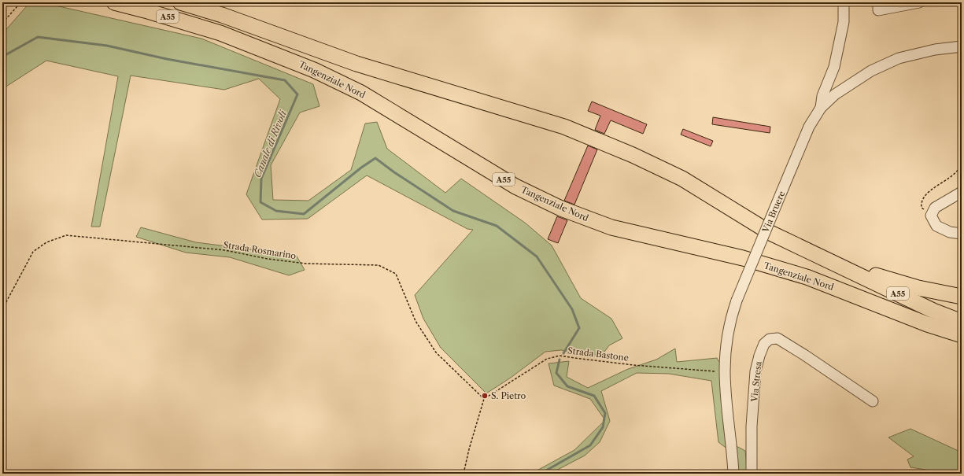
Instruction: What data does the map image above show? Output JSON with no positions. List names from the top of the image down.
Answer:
{
  "streets": {
    "highway": ["A55", "Tangenziale Nord"],
    "street": ["Via Bruere", "Via Stresa"],
    "path": ["Strada Rosmarino", "Strada Bastone"]
  },
  "crossings": [
    ["A55", "Tangenziale Nord"],
    ["Via Bruere", "Strada Bastone"],
    ["Strada Rosmarino", "Strada Bastone"]
  ],
  "water": ["Canale di Rivoli"],
  "places": ["S. Pietro"]
}
